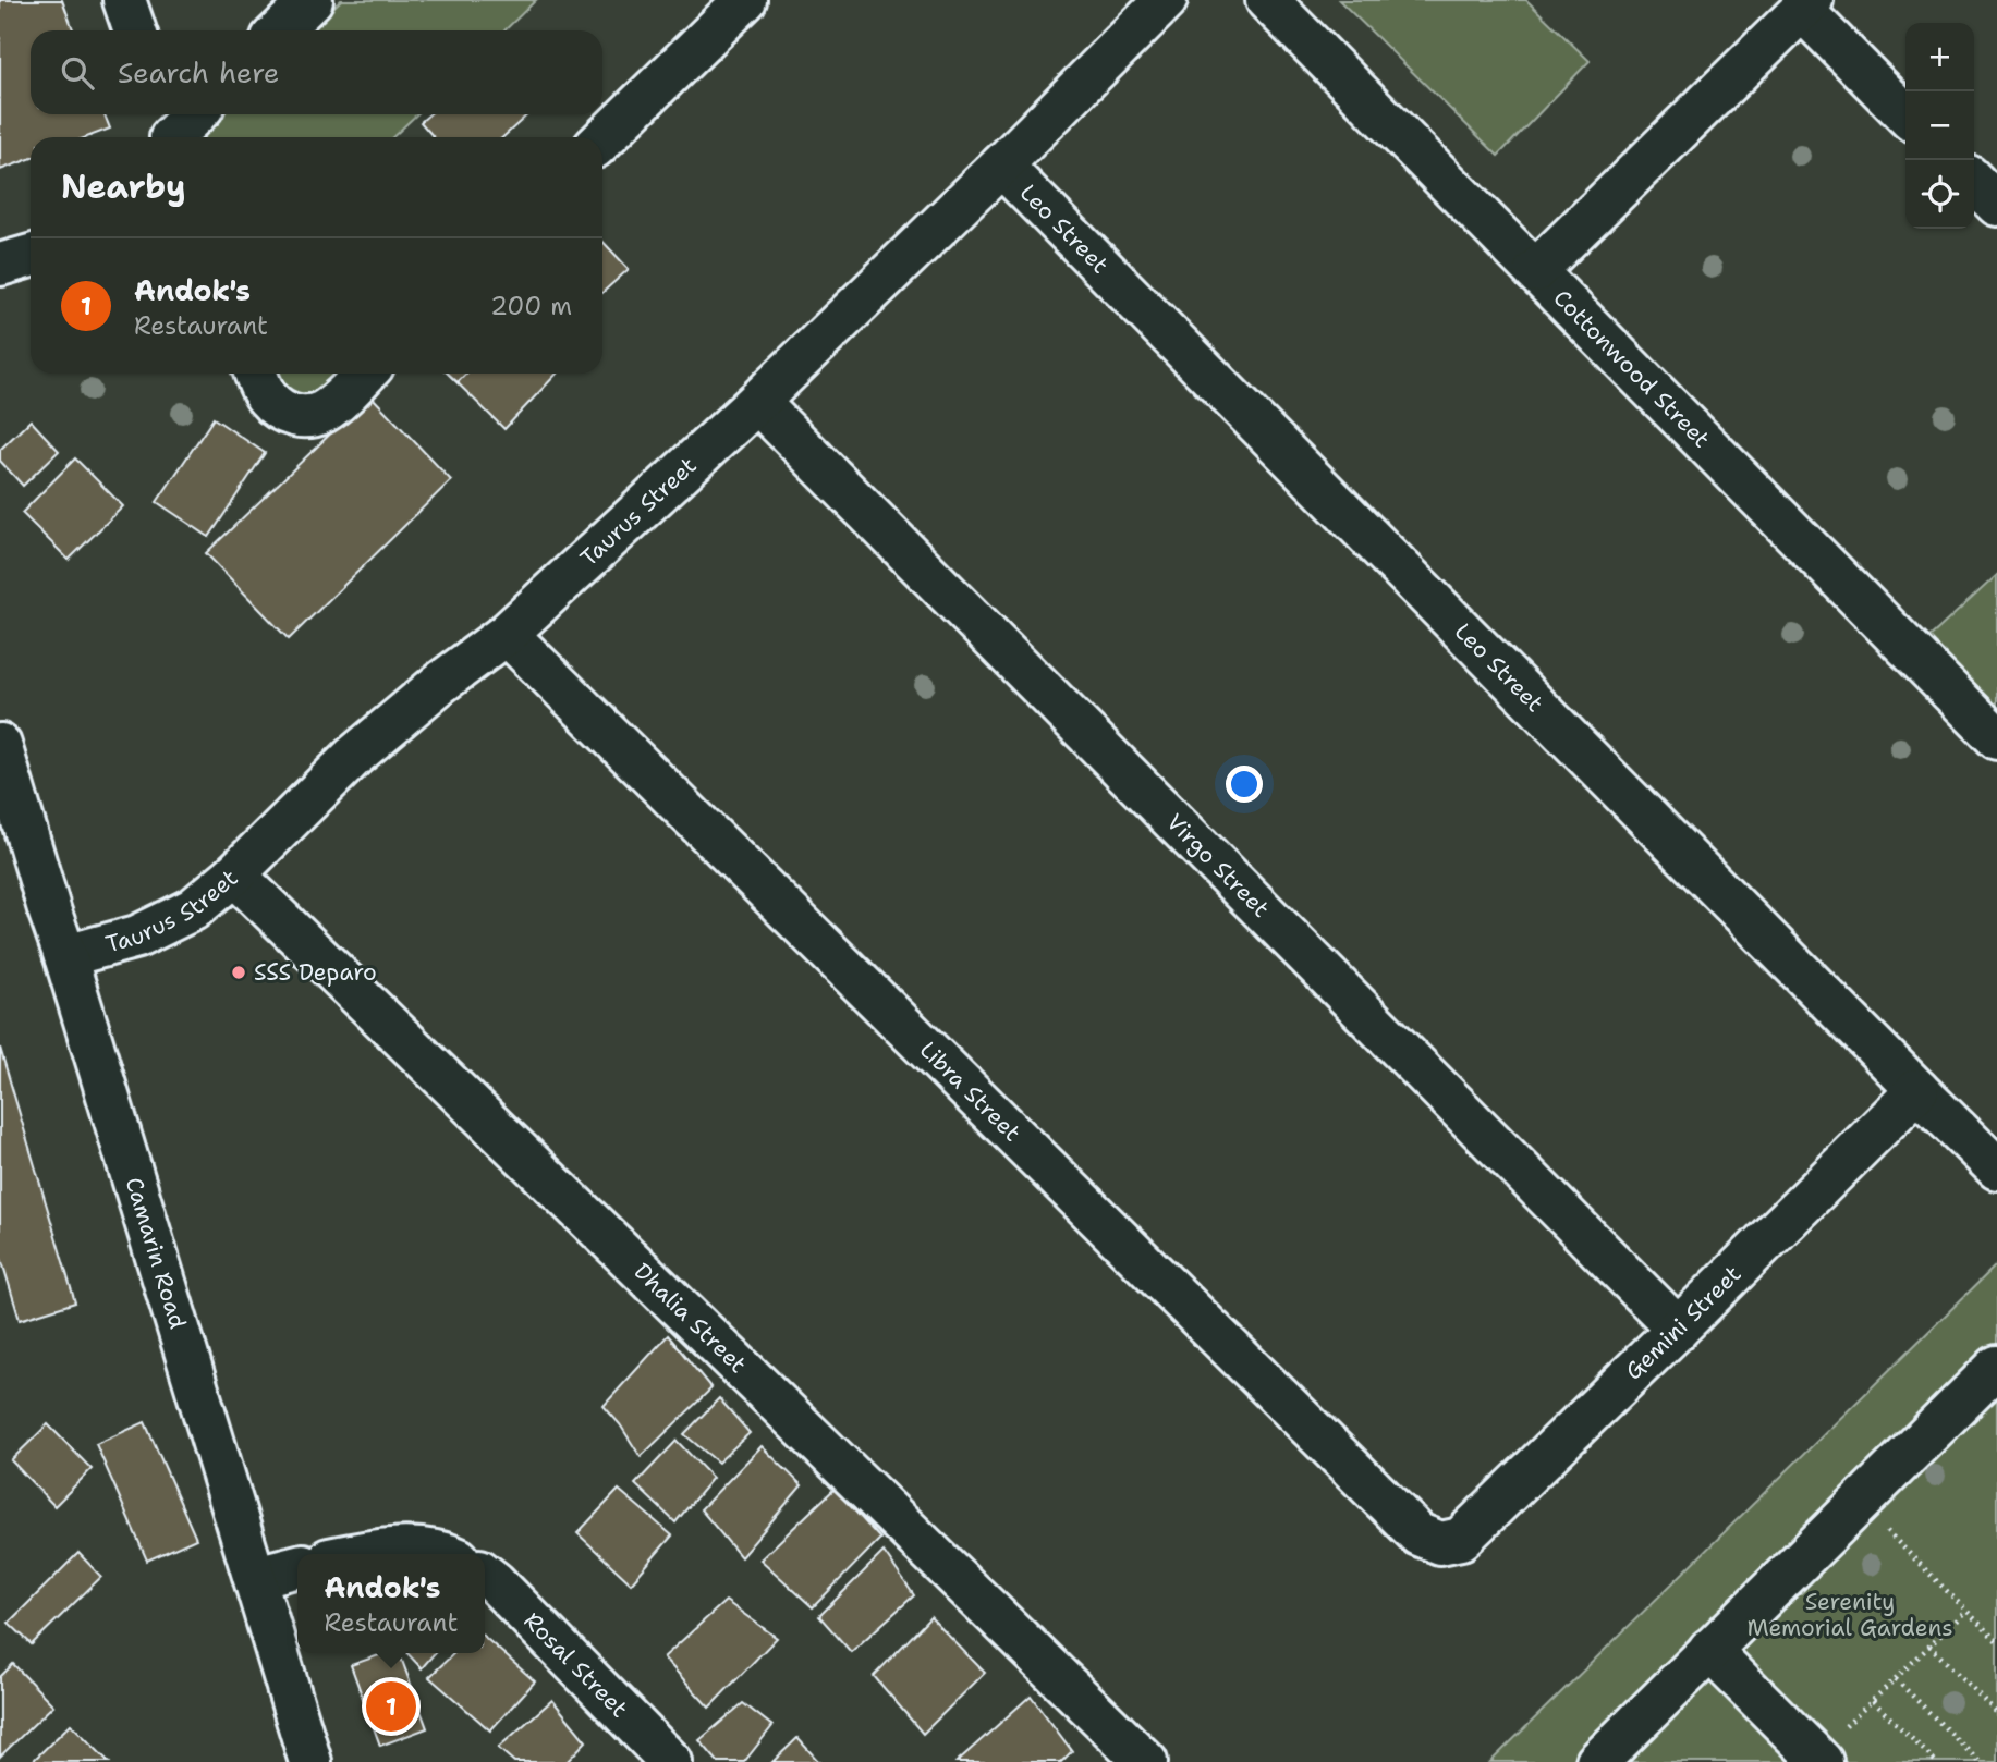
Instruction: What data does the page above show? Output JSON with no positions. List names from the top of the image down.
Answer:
{
  "streets": {
    "street": [
      "Leo Street",
      "Cottonwood Street",
      "Taurus Street",
      "Virgo Street",
      "Libra Street",
      "Camarin Road",
      "Dhalia Street",
      "Gemini Street",
      "Rosal Street"
    ]
  },
  "crossings": [
    ["Leo Street", "Taurus Street"],
    ["Leo Street", "Gemini Street"],
    ["Taurus Street", "Virgo Street"],
    ["Taurus Street", "Libra Street"],
    ["Taurus Street", "Camarin Road"],
    ["Taurus Street", "Dhalia Street"],
    ["Virgo Street", "Gemini Street"],
    ["Libra Street", "Gemini Street"]
  ],
  "parks": ["Serenity Memorial Gardens"],
  "places": ["SSS Deparo"],
  "page": {
    "map_buttons": ["+", "−"],
    "search": "Search here",
    "heading": "Nearby",
    "list": [
      {
        "mark": "1",
        "name": "Andok's",
        "note": "Restaurant",
        "value": "200 m"
      }
    ],
    "popup": ["Andok's", "Restaurant"],
    "pins": "1"
  }
}
